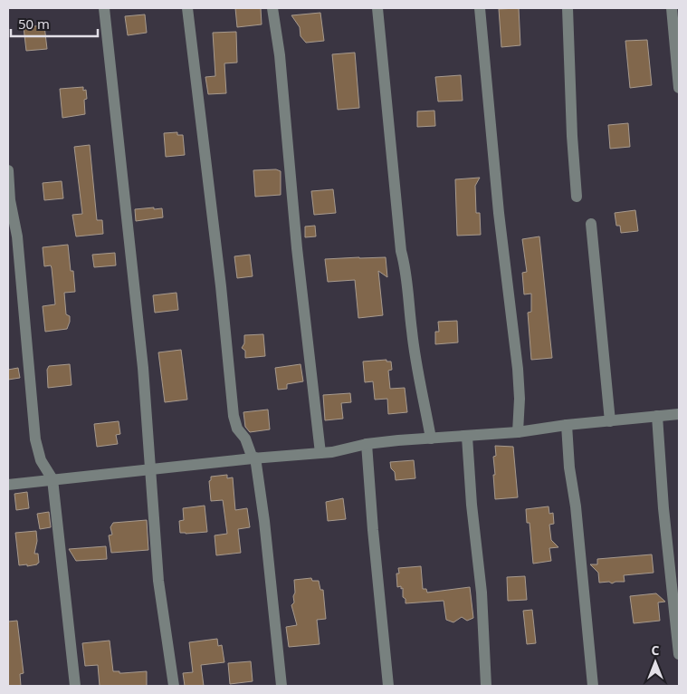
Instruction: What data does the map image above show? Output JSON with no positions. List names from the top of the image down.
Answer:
{
  "scale_bar": "50 m",
  "north": "top"
}
